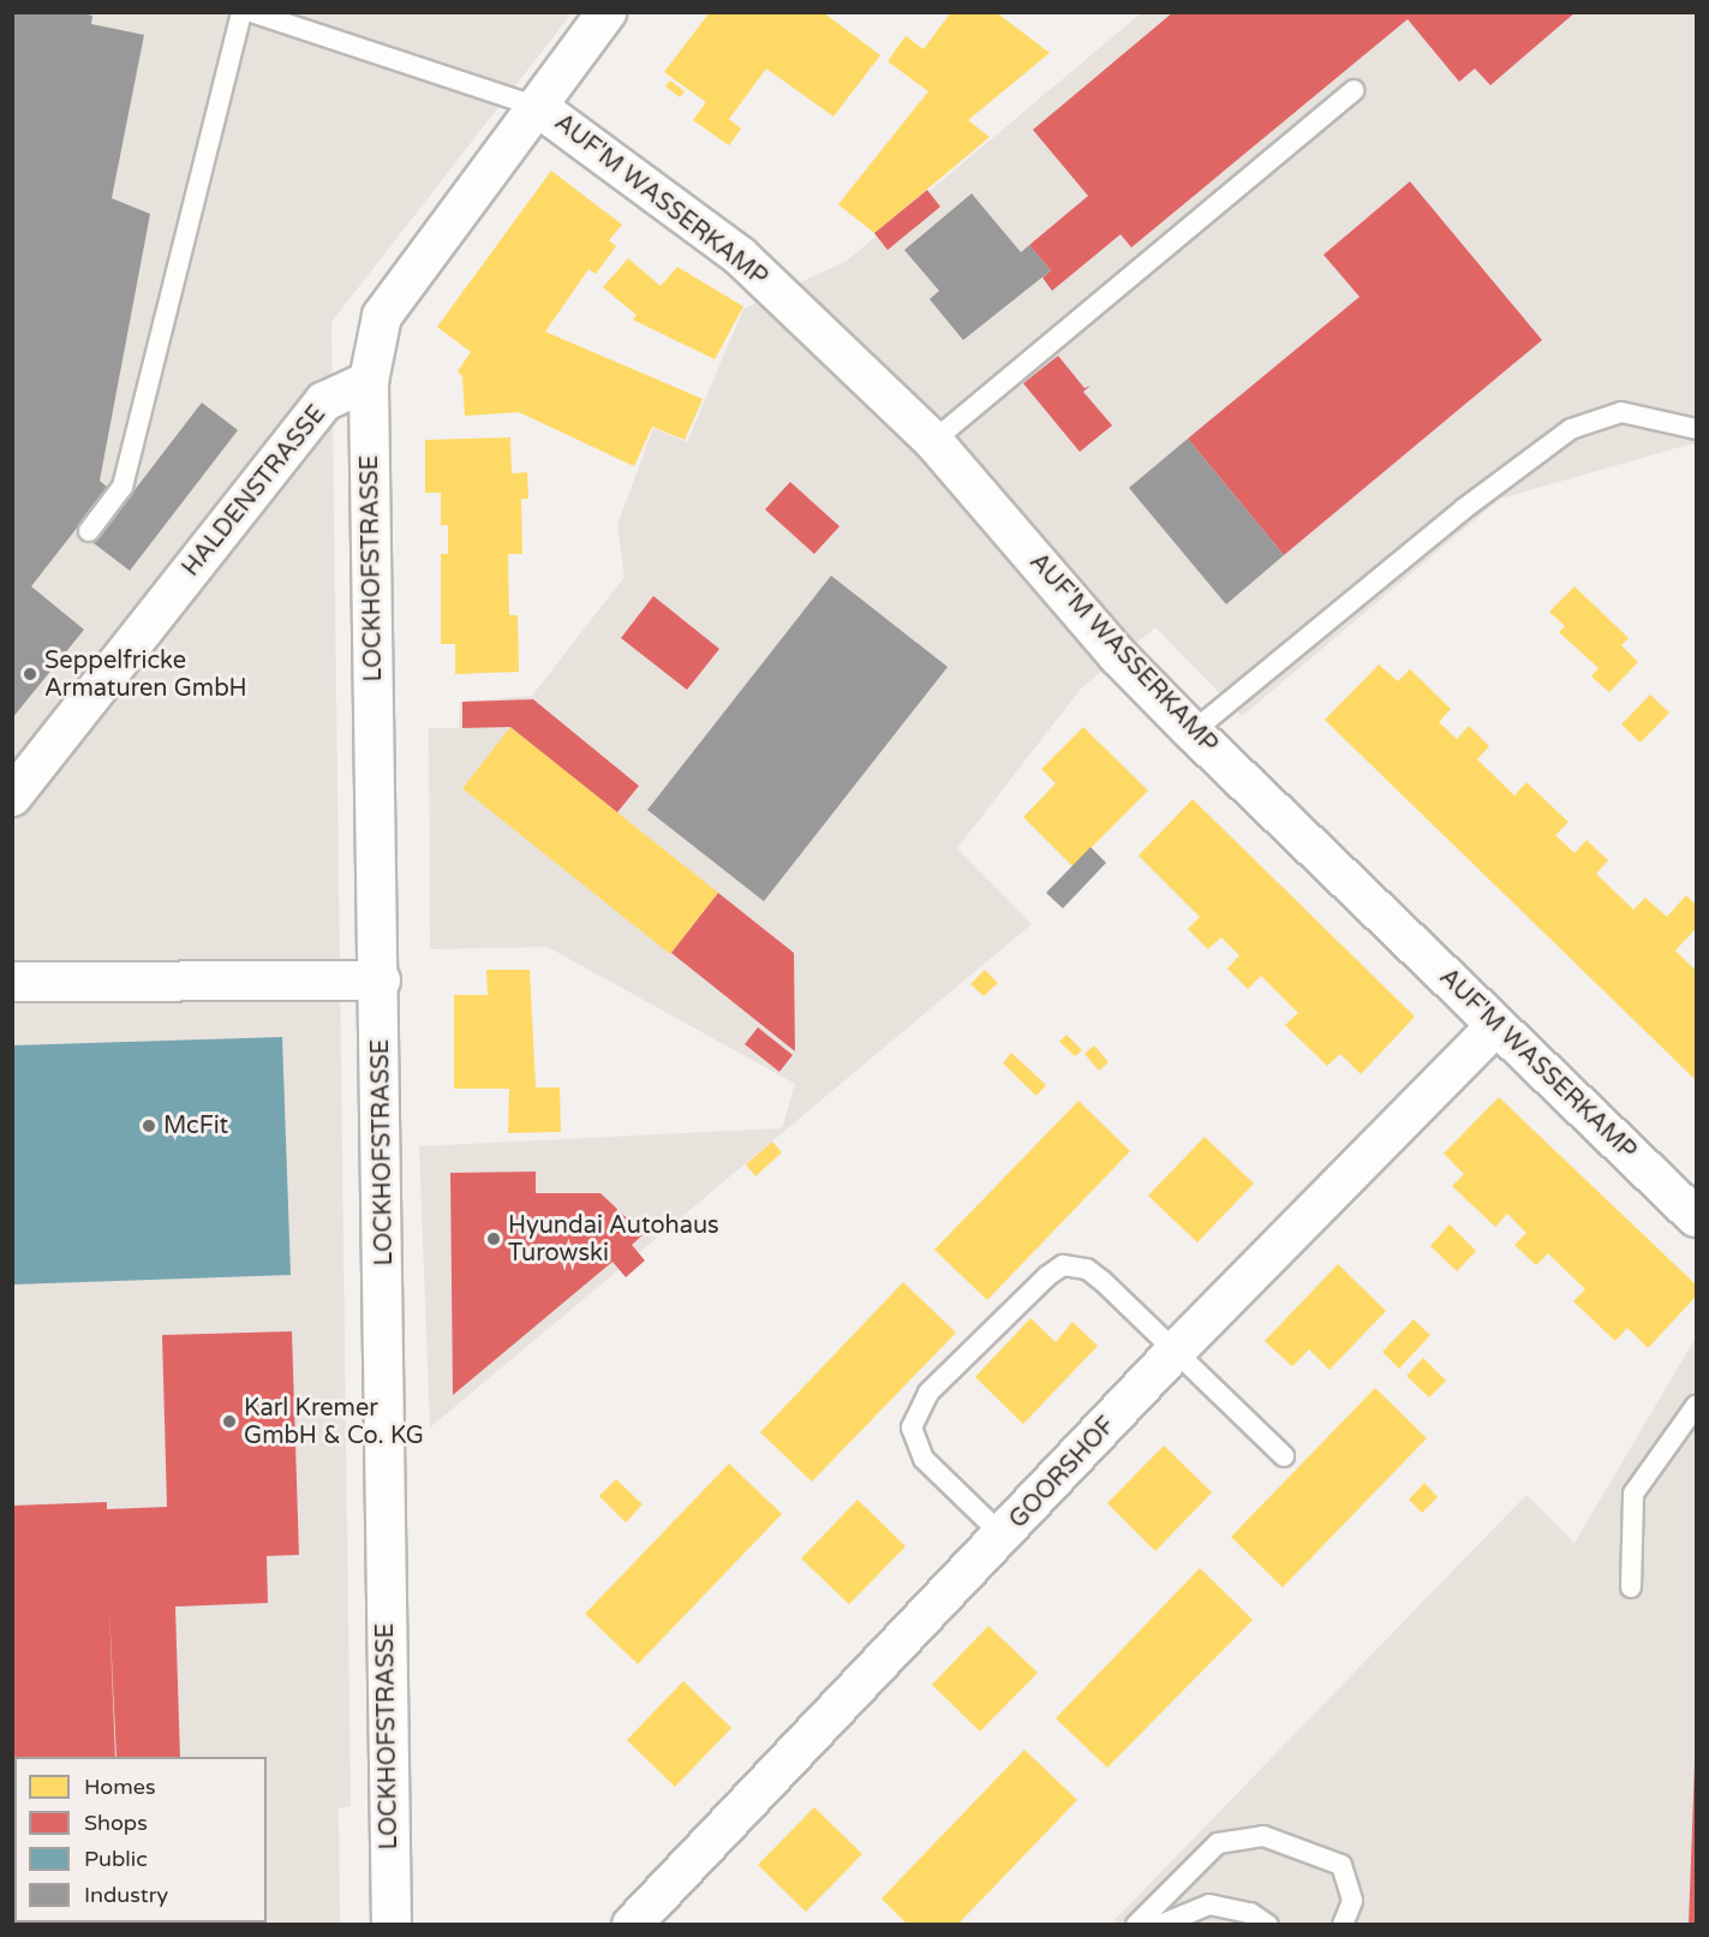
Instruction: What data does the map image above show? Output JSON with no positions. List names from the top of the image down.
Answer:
{
  "streets": {
    "street": [
      "AUF'M WASSERKAMP",
      "HALDENSTRASSE",
      "LOCKHOFSTRASSE",
      "GOORSHOF"
    ]
  },
  "crossings": [
    ["AUF'M WASSERKAMP", "GOORSHOF"],
    ["HALDENSTRASSE", "LOCKHOFSTRASSE"]
  ],
  "places": [
    "Seppelfricke Armaturen GmbH",
    "McFit",
    "Hyundai Autohaus Turowski",
    "Karl Kremer GmbH & Co. KG"
  ],
  "legend": [
    "Homes",
    "Shops",
    "Public",
    "Industry"
  ]
}
